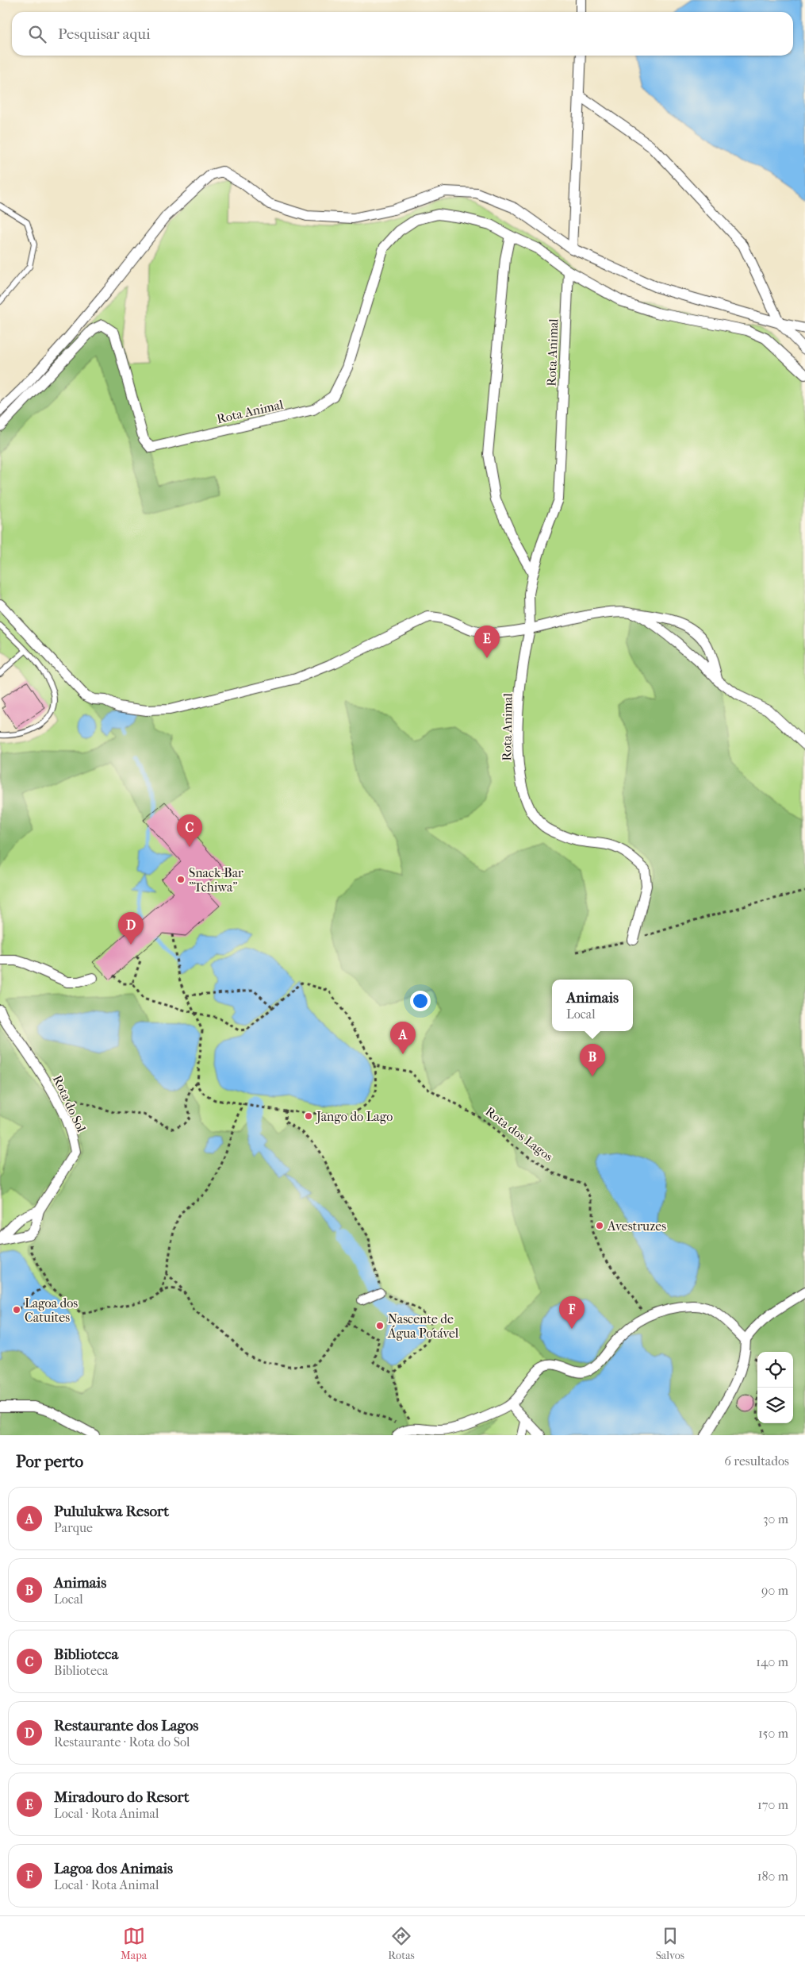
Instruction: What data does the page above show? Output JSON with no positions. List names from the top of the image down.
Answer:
{
  "streets": {
    "street": ["Rota Animal", "Rota do Sol"],
    "path": ["Rota dos Lagos"]
  },
  "places": [
    "Snack-Bar \"Tchiwa\"",
    "Jango do Lago",
    "Avestruzes",
    "Lagoa dos Catuites",
    "Nascente de Água Potável"
  ],
  "page": {
    "search": "Pesquisar aqui",
    "pins": [
      "E",
      "C",
      "D",
      "A",
      "B",
      "F"
    ],
    "popup": ["Animais", "Local"],
    "heading": ["Por perto", "6 resultados"],
    "list": [
      {
        "mark": "A",
        "name": "Pululukwa Resort",
        "note": "Parque",
        "value": "30 m"
      },
      {
        "mark": "B",
        "name": "Animais",
        "note": "Local",
        "value": "90 m"
      },
      {
        "mark": "C",
        "name": "Biblioteca",
        "note": "Biblioteca",
        "value": "140 m"
      },
      {
        "mark": "D",
        "name": "Restaurante dos Lagos",
        "note": "Restaurante · Rota do Sol",
        "value": "150 m"
      },
      {
        "mark": "E",
        "name": "Miradouro do Resort",
        "note": "Local · Rota Animal",
        "value": "170 m"
      },
      {
        "mark": "F",
        "name": "Lagoa dos Animais",
        "note": "Local · Rota Animal",
        "value": "180 m"
      }
    ],
    "nav": ["Mapa", "Rotas", "Salvos"]
  }
}
